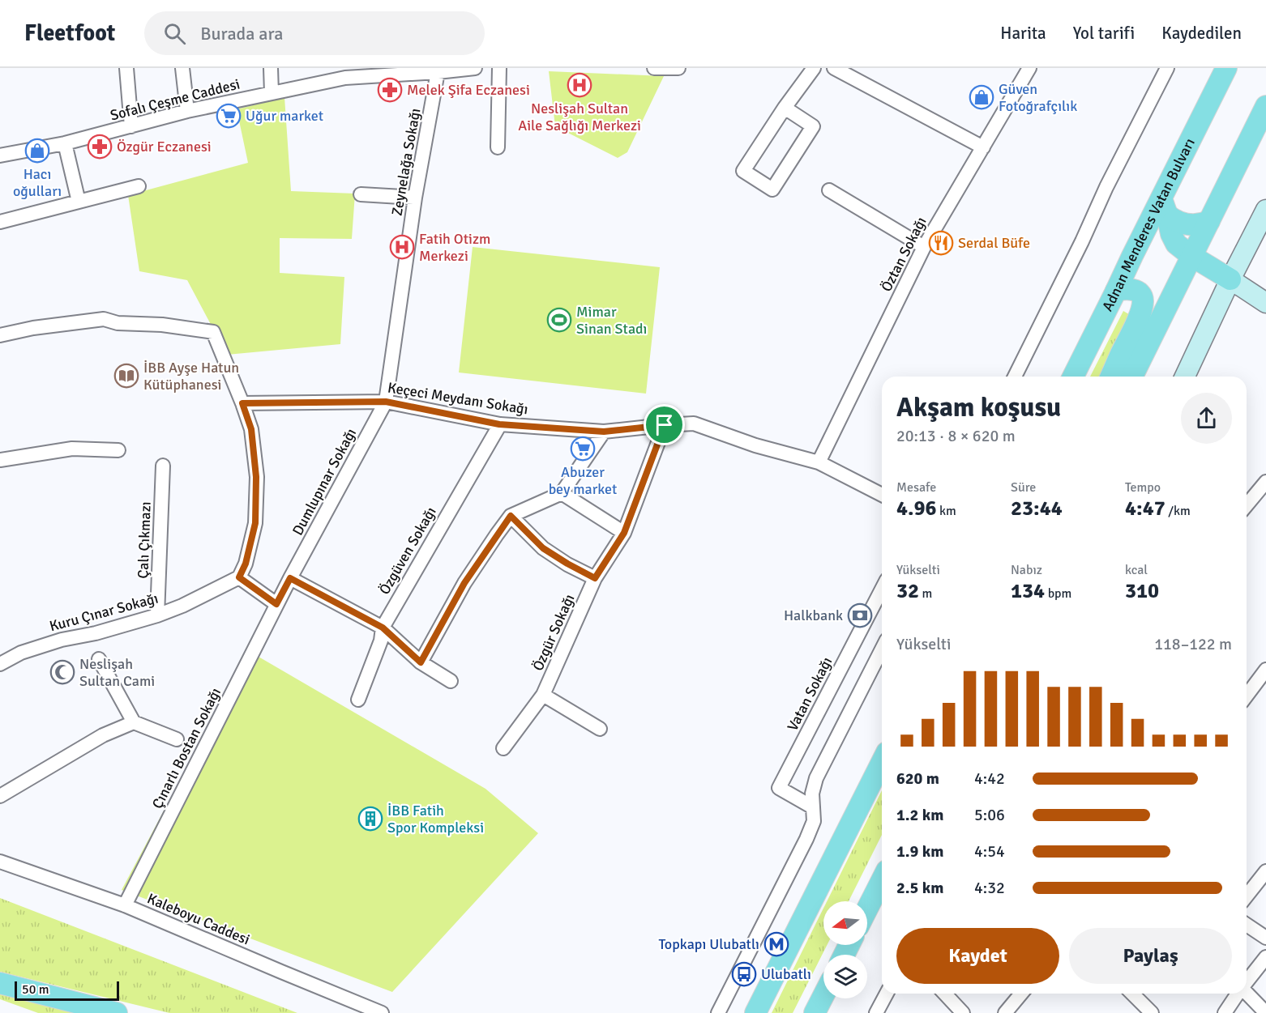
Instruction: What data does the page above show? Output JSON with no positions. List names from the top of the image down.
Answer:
{
  "streets": {
    "main road": ["Adnan Menderes Vatan Bulvarı"],
    "street": [
      "Sofalı Çeşme Caddesi",
      "Zeynelağa Sokağı",
      "Öztan Sokağı",
      "Keçeci Meydanı Sokağı",
      "Dumlupınar Sokağı",
      "Çalı Çıkmazı",
      "Özgüven Sokağı",
      "Kuru Çınar Sokağı",
      "Özgür Sokağı",
      "Vatan Sokağı",
      "Çınarlı Bostan Sokağı",
      "Kaleboyu Caddesi"
    ]
  },
  "crossings": [
    ["Sofalı Çeşme Caddesi", "Zeynelağa Sokağı"],
    ["Zeynelağa Sokağı", "Keçeci Meydanı Sokağı"],
    ["Zeynelağa Sokağı", "Dumlupınar Sokağı"],
    ["Öztan Sokağı", "Keçeci Meydanı Sokağı"],
    ["Keçeci Meydanı Sokağı", "Dumlupınar Sokağı"],
    ["Keçeci Meydanı Sokağı", "Özgüven Sokağı"],
    ["Keçeci Meydanı Sokağı", "Özgür Sokağı"],
    ["Dumlupınar Sokağı", "Çınarlı Bostan Sokağı"],
    ["Çalı Çıkmazı", "Kuru Çınar Sokağı"],
    ["Çınarlı Bostan Sokağı", "Kaleboyu Caddesi"]
  ],
  "places": {
    "hospital": ["Neslişah Sultan Aile Sağlığı Merkezi", "Fatih Otizm Merkezi"],
    "pharmacy": ["Melek Şifa Eczanesi", "Özgür Eczanesi"],
    "shop": ["Güven Fotoğrafçılık", "Hacı oğulları"],
    "supermarket": ["Uğur market", "Abuzer bey market"],
    "restaurant": ["Serdal Büfe"],
    "sports": ["Mimar Sinan Stadı"],
    "library": ["İBB Ayşe Hatun Kütüphanesi"],
    "bank": ["Halkbank"],
    "mosque": ["Neslişah Sultan Cami"],
    "building": ["İBB Fatih Spor Kompleksi"],
    "metro station": ["Topkapı Ulubatlı"],
    "bus stop": ["Ulubatlı"]
  },
  "scale_bar": "50 m",
  "north": "left",
  "page": {
    "header": "Fleetfoot",
    "search": "Burada ara",
    "nav": ["Harita", "Yol tarifi", "Kaydedilen"],
    "heading": ["Akşam koşusu", "20:13 · 8 × 620 m"],
    "stats": [
      ["Mesafe", "4.96 km"],
      ["Süre", "23:44"],
      ["Tempo", "4:47 /km"],
      ["Yükselti", "32 m"],
      ["Nabız", "134 bpm"],
      ["kcal", "310"]
    ],
    "chart": ["Yükselti", "118–122 m"],
    "list": [
      {
        "name": "620 m",
        "note": "4:42"
      },
      {
        "name": "1.2 km",
        "note": "5:06"
      },
      {
        "name": "1.9 km",
        "note": "4:54"
      },
      {
        "name": "2.5 km",
        "note": "4:32"
      }
    ],
    "buttons": ["Kaydet", "Paylaş"],
    "scale": "50 m"
  }
}
